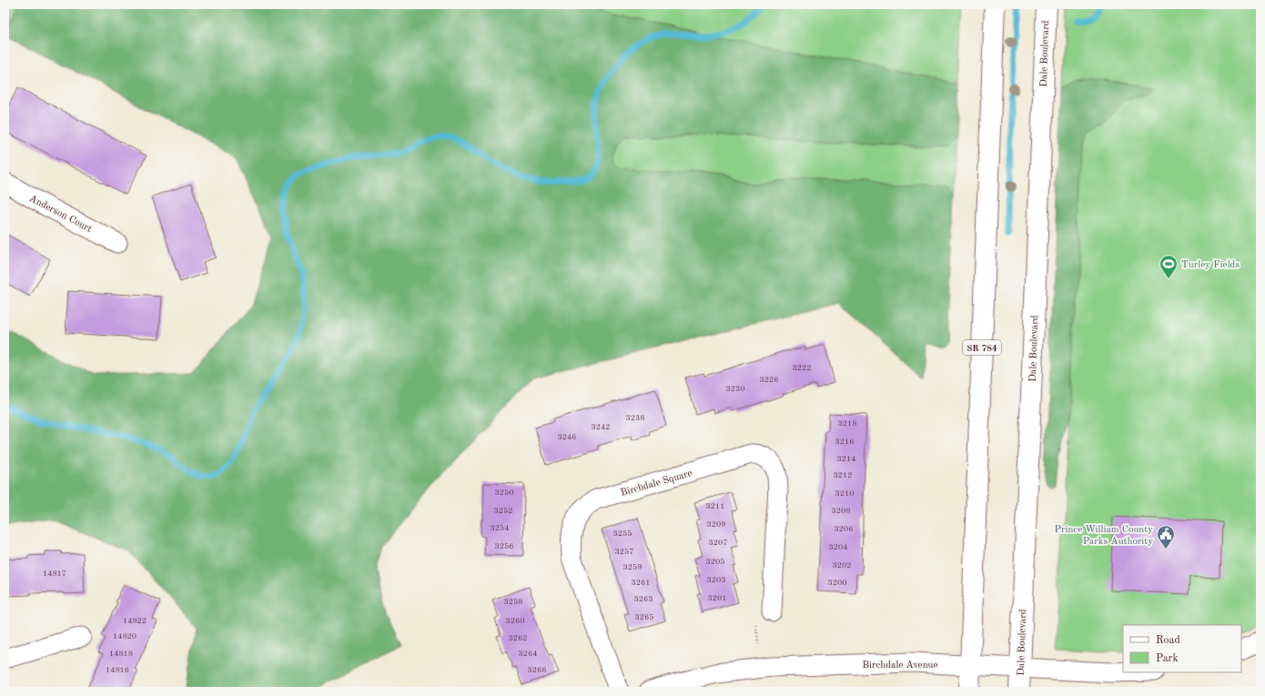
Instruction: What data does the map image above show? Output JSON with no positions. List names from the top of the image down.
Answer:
{
  "streets": {
    "main road": ["Dale Boulevard", "SR 784"],
    "street": ["Anderson Court", "Birchdale Square", "Birchdale Avenue"]
  },
  "crossings": [
    ["Dale Boulevard", "Birchdale Avenue"],
    ["SR 784", "Birchdale Avenue"]
  ],
  "places": {
    "sports": ["Turley Fields"],
    "public building": ["Prince William County Parks Authority"]
  },
  "house_numbers": [
    "3222",
    "3226",
    "3230",
    "3238",
    "3218",
    "3242",
    "3246",
    "3216",
    "3214",
    "3212",
    "3250",
    "3210",
    "3211",
    "3252",
    "3208",
    "3209",
    "3254",
    "3206",
    "3255",
    "3207",
    "3256",
    "3204",
    "3257",
    "3205",
    "3202",
    "3259",
    "14817",
    "3203",
    "3261",
    "3200",
    "3201",
    "3263",
    "3258",
    "3265",
    "14822",
    "3260",
    "14820",
    "3262",
    "14818",
    "3264",
    "14816",
    "3266"
  ],
  "legend": ["Road", "Park"]
}
